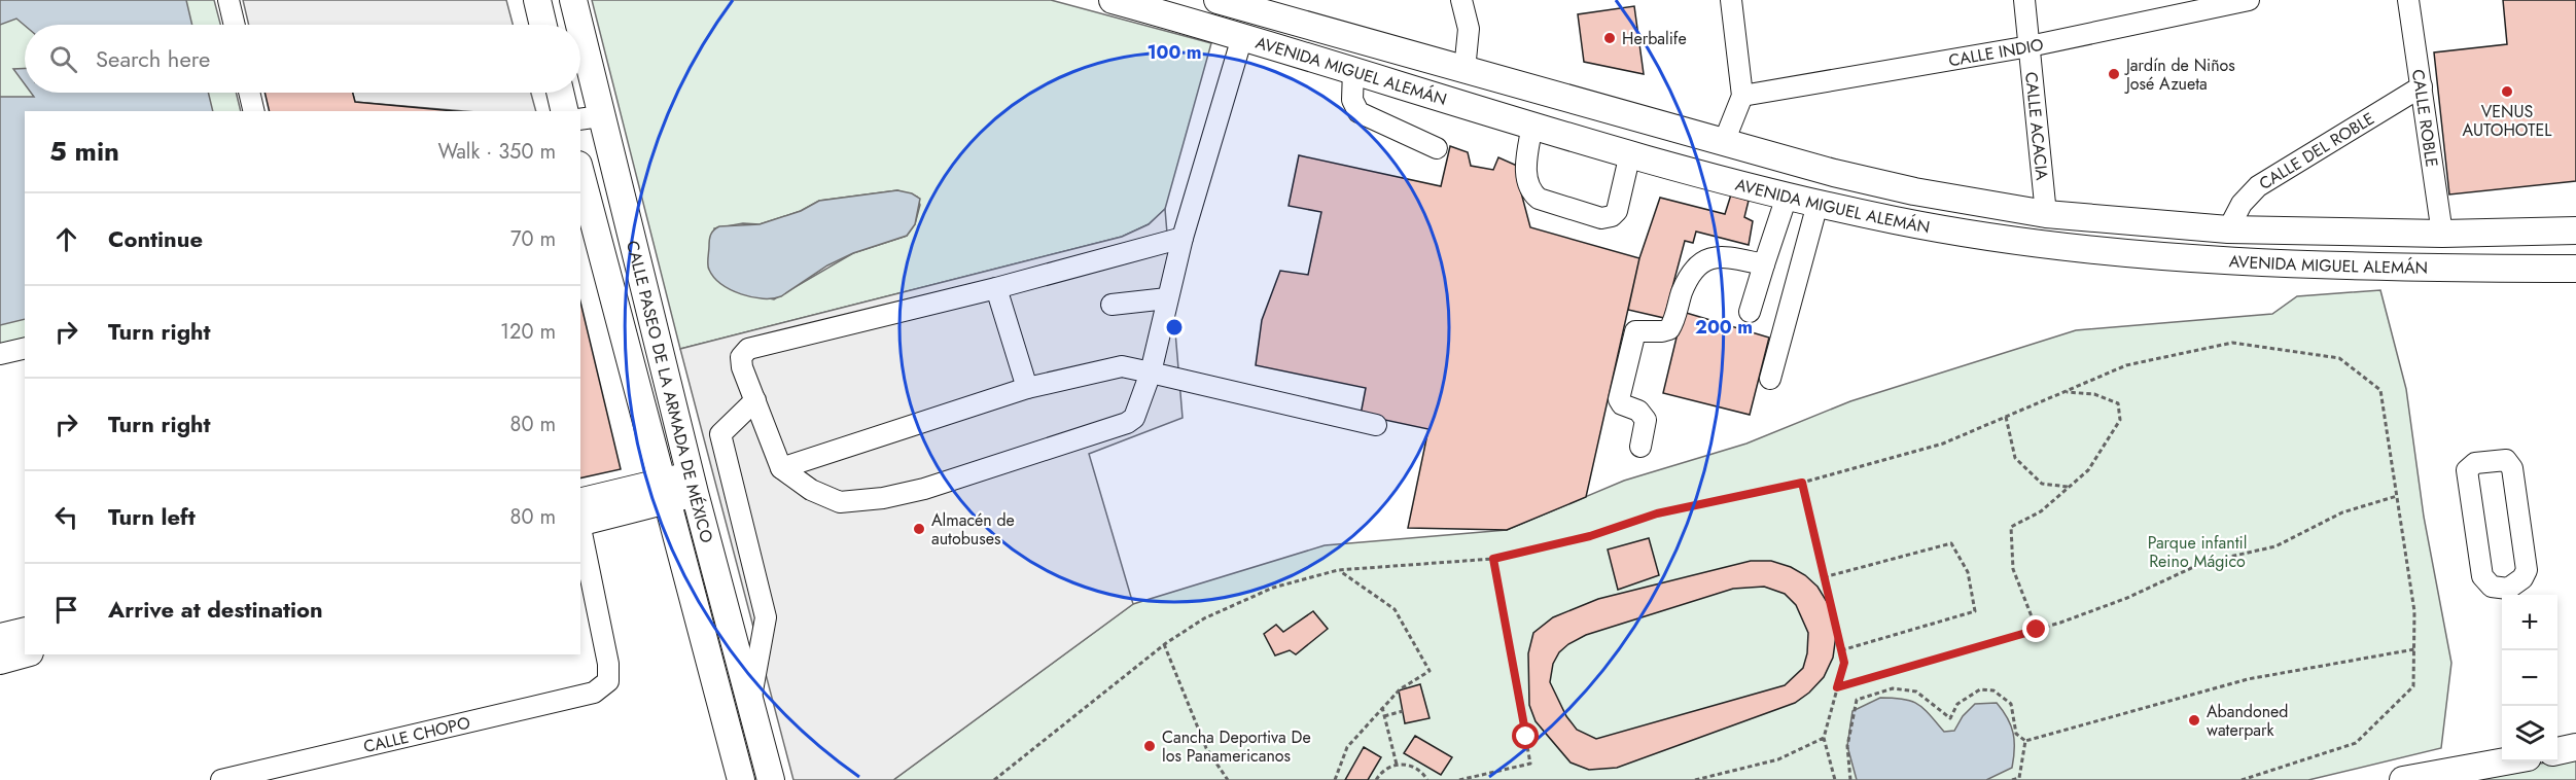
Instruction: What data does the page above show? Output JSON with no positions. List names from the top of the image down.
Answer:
{
  "streets": {
    "main road": ["AVENIDA MIGUEL ALEMÁN", "CALLE PASEO DE LA ARMADA DE MÉXICO"],
    "street": [
      "CALLE INDIO",
      "CALLE ROBLE",
      "CALLE ACACIA",
      "CALLE DEL ROBLE",
      "CALLE CHOPO"
    ]
  },
  "crossings": [
    ["CALLE INDIO", "CALLE ACACIA"],
    ["AVENIDA MIGUEL ALEMÁN", "CALLE ROBLE"],
    ["AVENIDA MIGUEL ALEMÁN", "CALLE ACACIA"],
    ["AVENIDA MIGUEL ALEMÁN", "CALLE DEL ROBLE"],
    ["CALLE ROBLE", "CALLE DEL ROBLE"]
  ],
  "parks": ["Parque infantil Reino Mágico"],
  "places": [
    "Herbalife",
    "Jardín de Niños José Azueta",
    "VENUS AUTOHOTEL",
    "Almacén de autobuses",
    "Abandoned waterpark",
    "Cancha Deportiva De los Panamericanos"
  ],
  "page": {
    "search": "Search here",
    "heading": ["5 min", "Walk · 350 m"],
    "list": [
      ["Continue", "70 m"],
      ["Turn right", "120 m"],
      ["Turn right", "80 m"],
      ["Turn left", "80 m"],
      "Arrive at destination"
    ],
    "map_buttons": ["+", "−"]
  },
  "rings": ["100 m", "200 m"]
}
